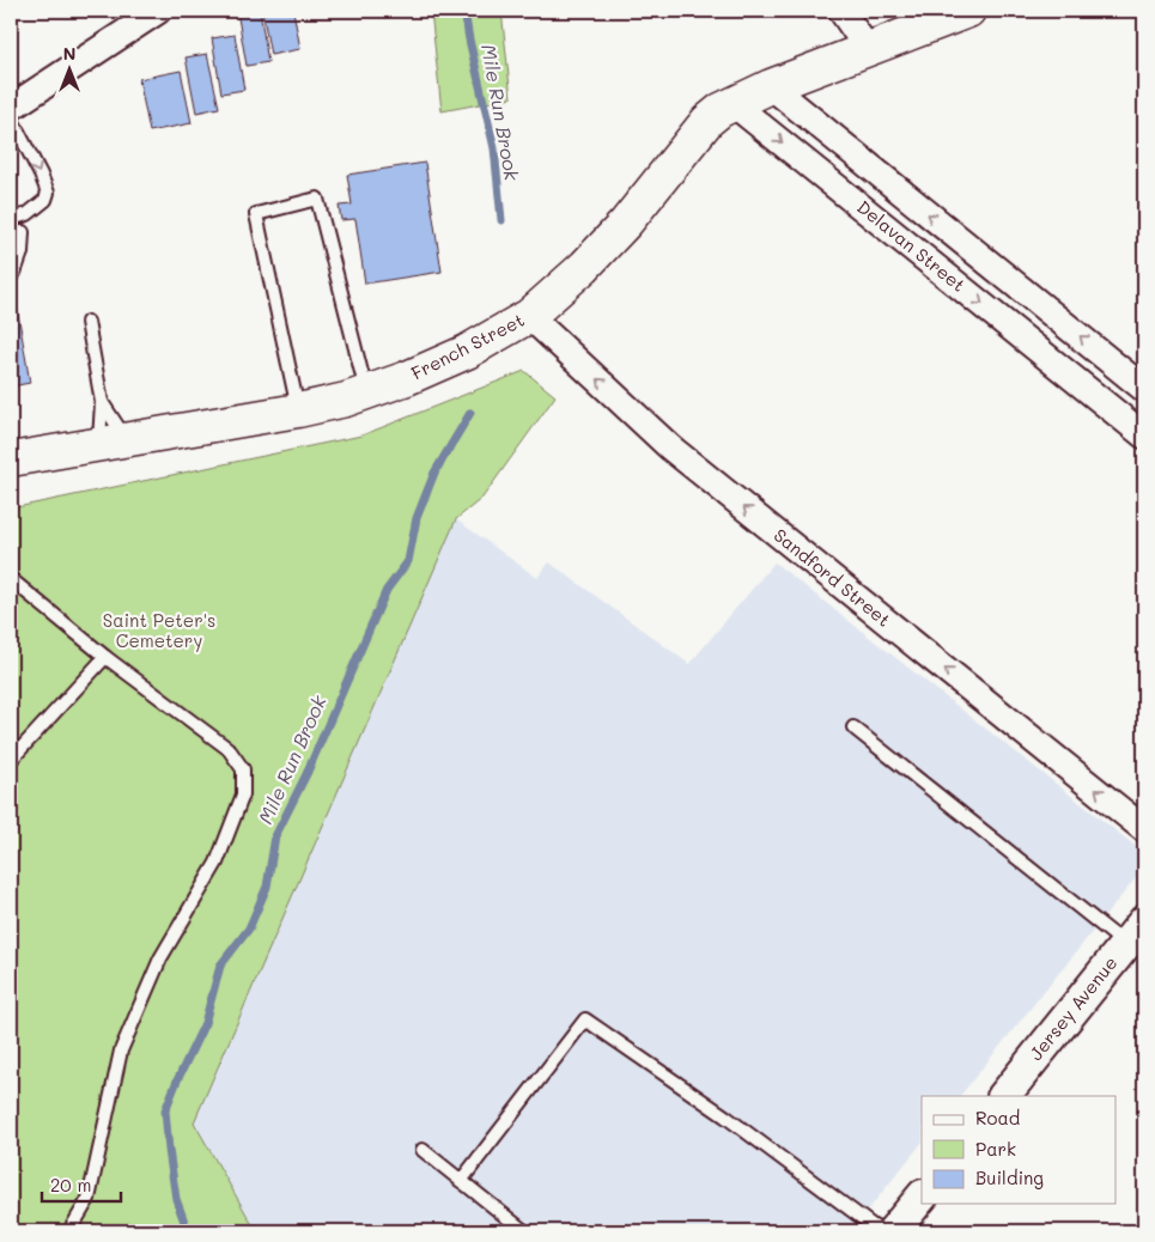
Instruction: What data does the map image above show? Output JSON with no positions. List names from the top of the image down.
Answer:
{
  "streets": {
    "main road": ["French Street"],
    "street": ["Delavan Street", "Sandford Street", "Jersey Avenue"]
  },
  "crossings": [
    ["Delavan Street", "French Street"],
    ["French Street", "Sandford Street"]
  ],
  "one_way": ["Sandford Street"],
  "water": ["Mile Run Brook"],
  "parks": ["Saint Peter's Cemetery"],
  "legend": ["Road", "Park", "Building"],
  "scale_bar": "20 m",
  "north": "top"
}
